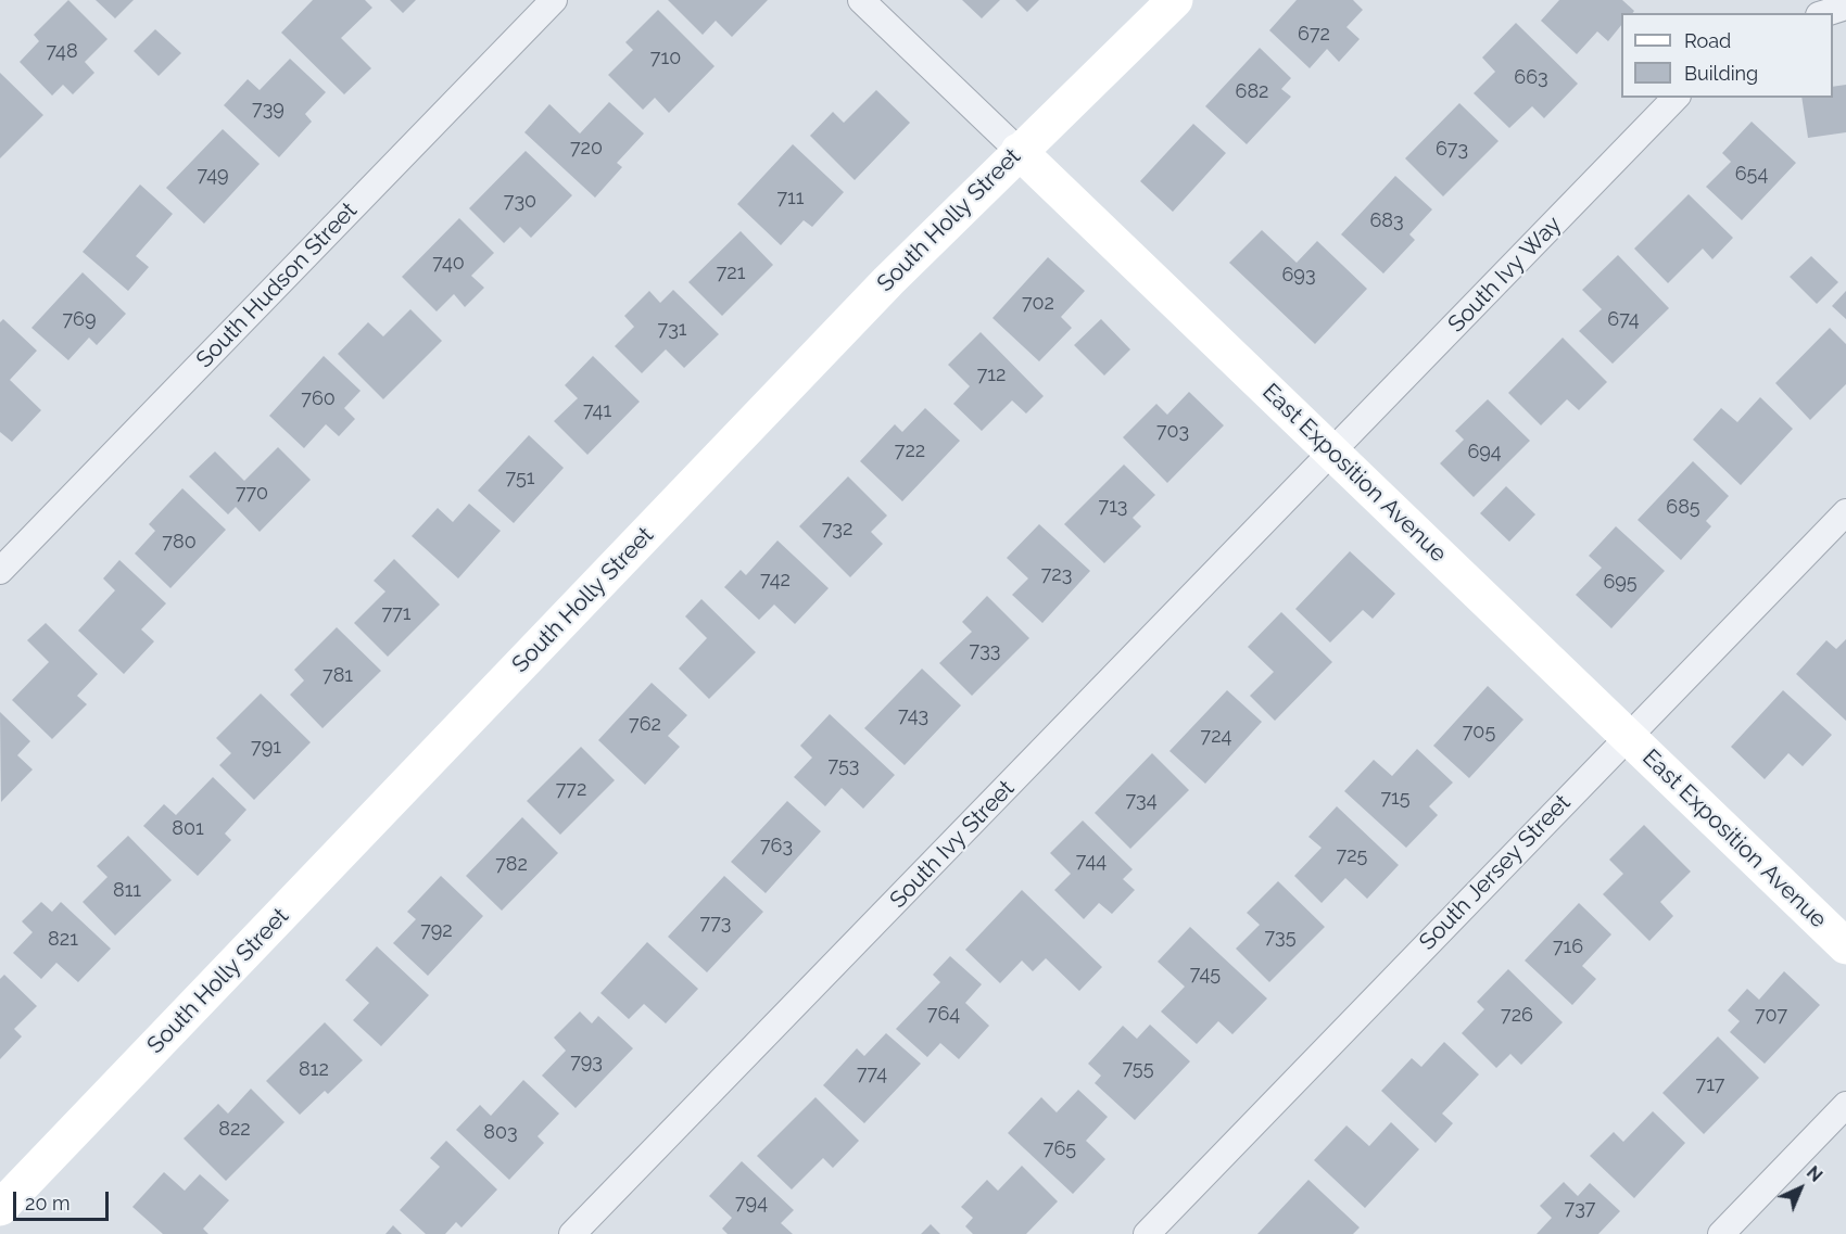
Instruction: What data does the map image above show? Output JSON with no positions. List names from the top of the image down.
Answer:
{
  "streets": {
    "main road": ["South Holly Street", "East Exposition Avenue"],
    "street": [
      "South Ivy Way",
      "South Hudson Street",
      "South Ivy Street",
      "South Jersey Street"
    ]
  },
  "crossings": [
    ["South Holly Street", "East Exposition Avenue"],
    ["South Ivy Way", "East Exposition Avenue"],
    ["South Ivy Way", "South Ivy Street"],
    ["East Exposition Avenue", "South Ivy Street"],
    ["East Exposition Avenue", "South Jersey Street"]
  ],
  "house_numbers": [
    "672",
    "748",
    "710",
    "663",
    "682",
    "739",
    "720",
    "673",
    "654",
    "749",
    "711",
    "730",
    "683",
    "740",
    "721",
    "693",
    "702",
    "769",
    "674",
    "731",
    "712",
    "760",
    "741",
    "703",
    "722",
    "694",
    "751",
    "770",
    "713",
    "685",
    "732",
    "780",
    "723",
    "742",
    "695",
    "771",
    "733",
    "781",
    "743",
    "762",
    "705",
    "724",
    "791",
    "753",
    "772",
    "715",
    "734",
    "801",
    "763",
    "725",
    "744",
    "782",
    "811",
    "773",
    "792",
    "735",
    "821",
    "716",
    "745",
    "764",
    "726",
    "707",
    "793",
    "755",
    "812",
    "774",
    "717",
    "822",
    "803",
    "765",
    "794",
    "737"
  ],
  "legend": ["Road", "Building"],
  "scale_bar": "20 m",
  "north": "top right"
}
